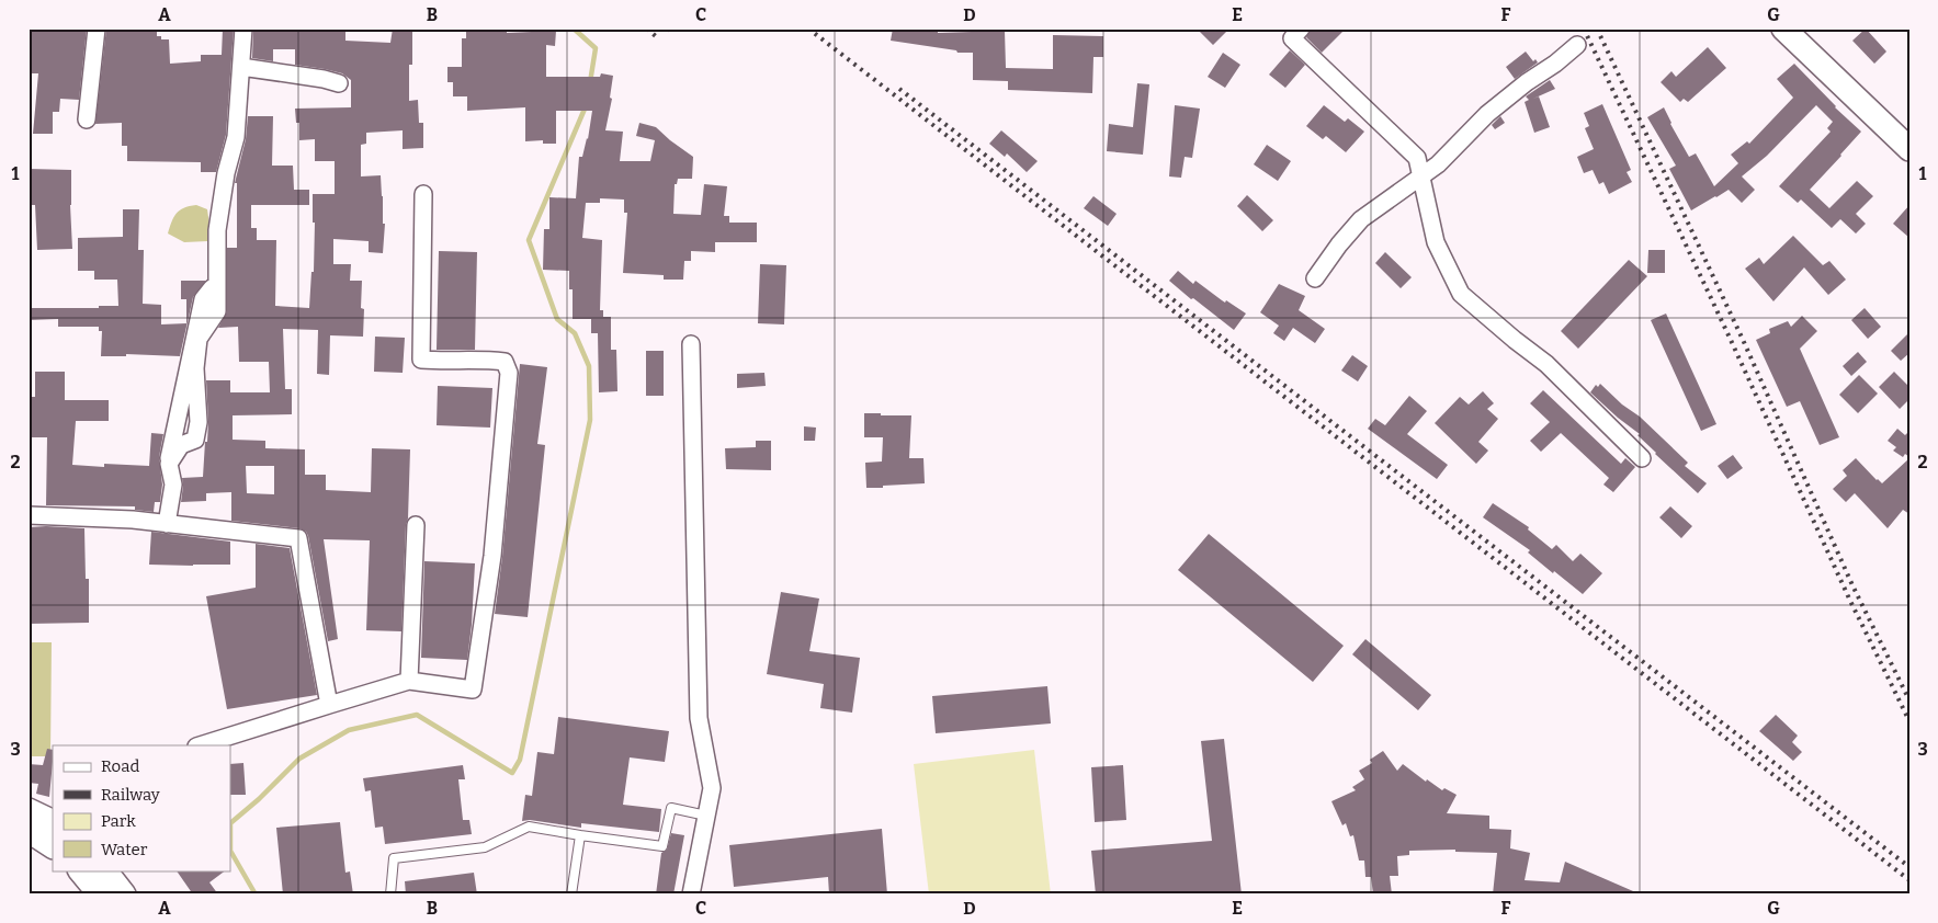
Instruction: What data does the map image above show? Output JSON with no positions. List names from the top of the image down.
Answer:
{
  "legend": [
    "Road",
    "Railway",
    "Park",
    "Water"
  ],
  "grid": {
    "columns": [
      "A",
      "B",
      "C",
      "D",
      "E",
      "F",
      "G"
    ],
    "rows": ["1", "2", "3"]
  }
}
